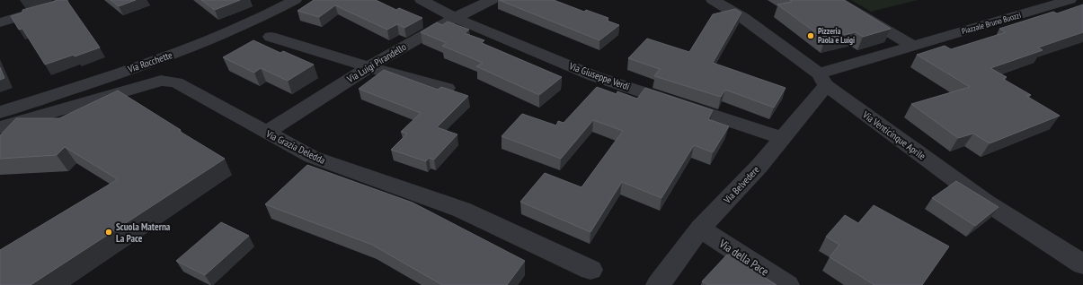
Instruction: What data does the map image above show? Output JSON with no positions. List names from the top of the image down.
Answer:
{
  "streets": {
    "street": [
      "Piazzale Bruno Buozzi",
      "Via Rocchette",
      "Via Luigi Pirandello",
      "Via Giuseppe Verdi",
      "Via Venticinque Aprile",
      "Via Grazia Deledda",
      "Via Belvedere",
      "Via della Pace"
    ]
  },
  "crossings": [
    ["Via Luigi Pirandello", "Via Giuseppe Verdi"],
    ["Via Luigi Pirandello", "Via Grazia Deledda"],
    ["Via Giuseppe Verdi", "Via Belvedere"],
    ["Via Venticinque Aprile", "Via Belvedere"],
    ["Via Belvedere", "Via della Pace"]
  ],
  "places": ["Pizzeria Paola e Luigi", "Scuola Materna La Pace"]
}
